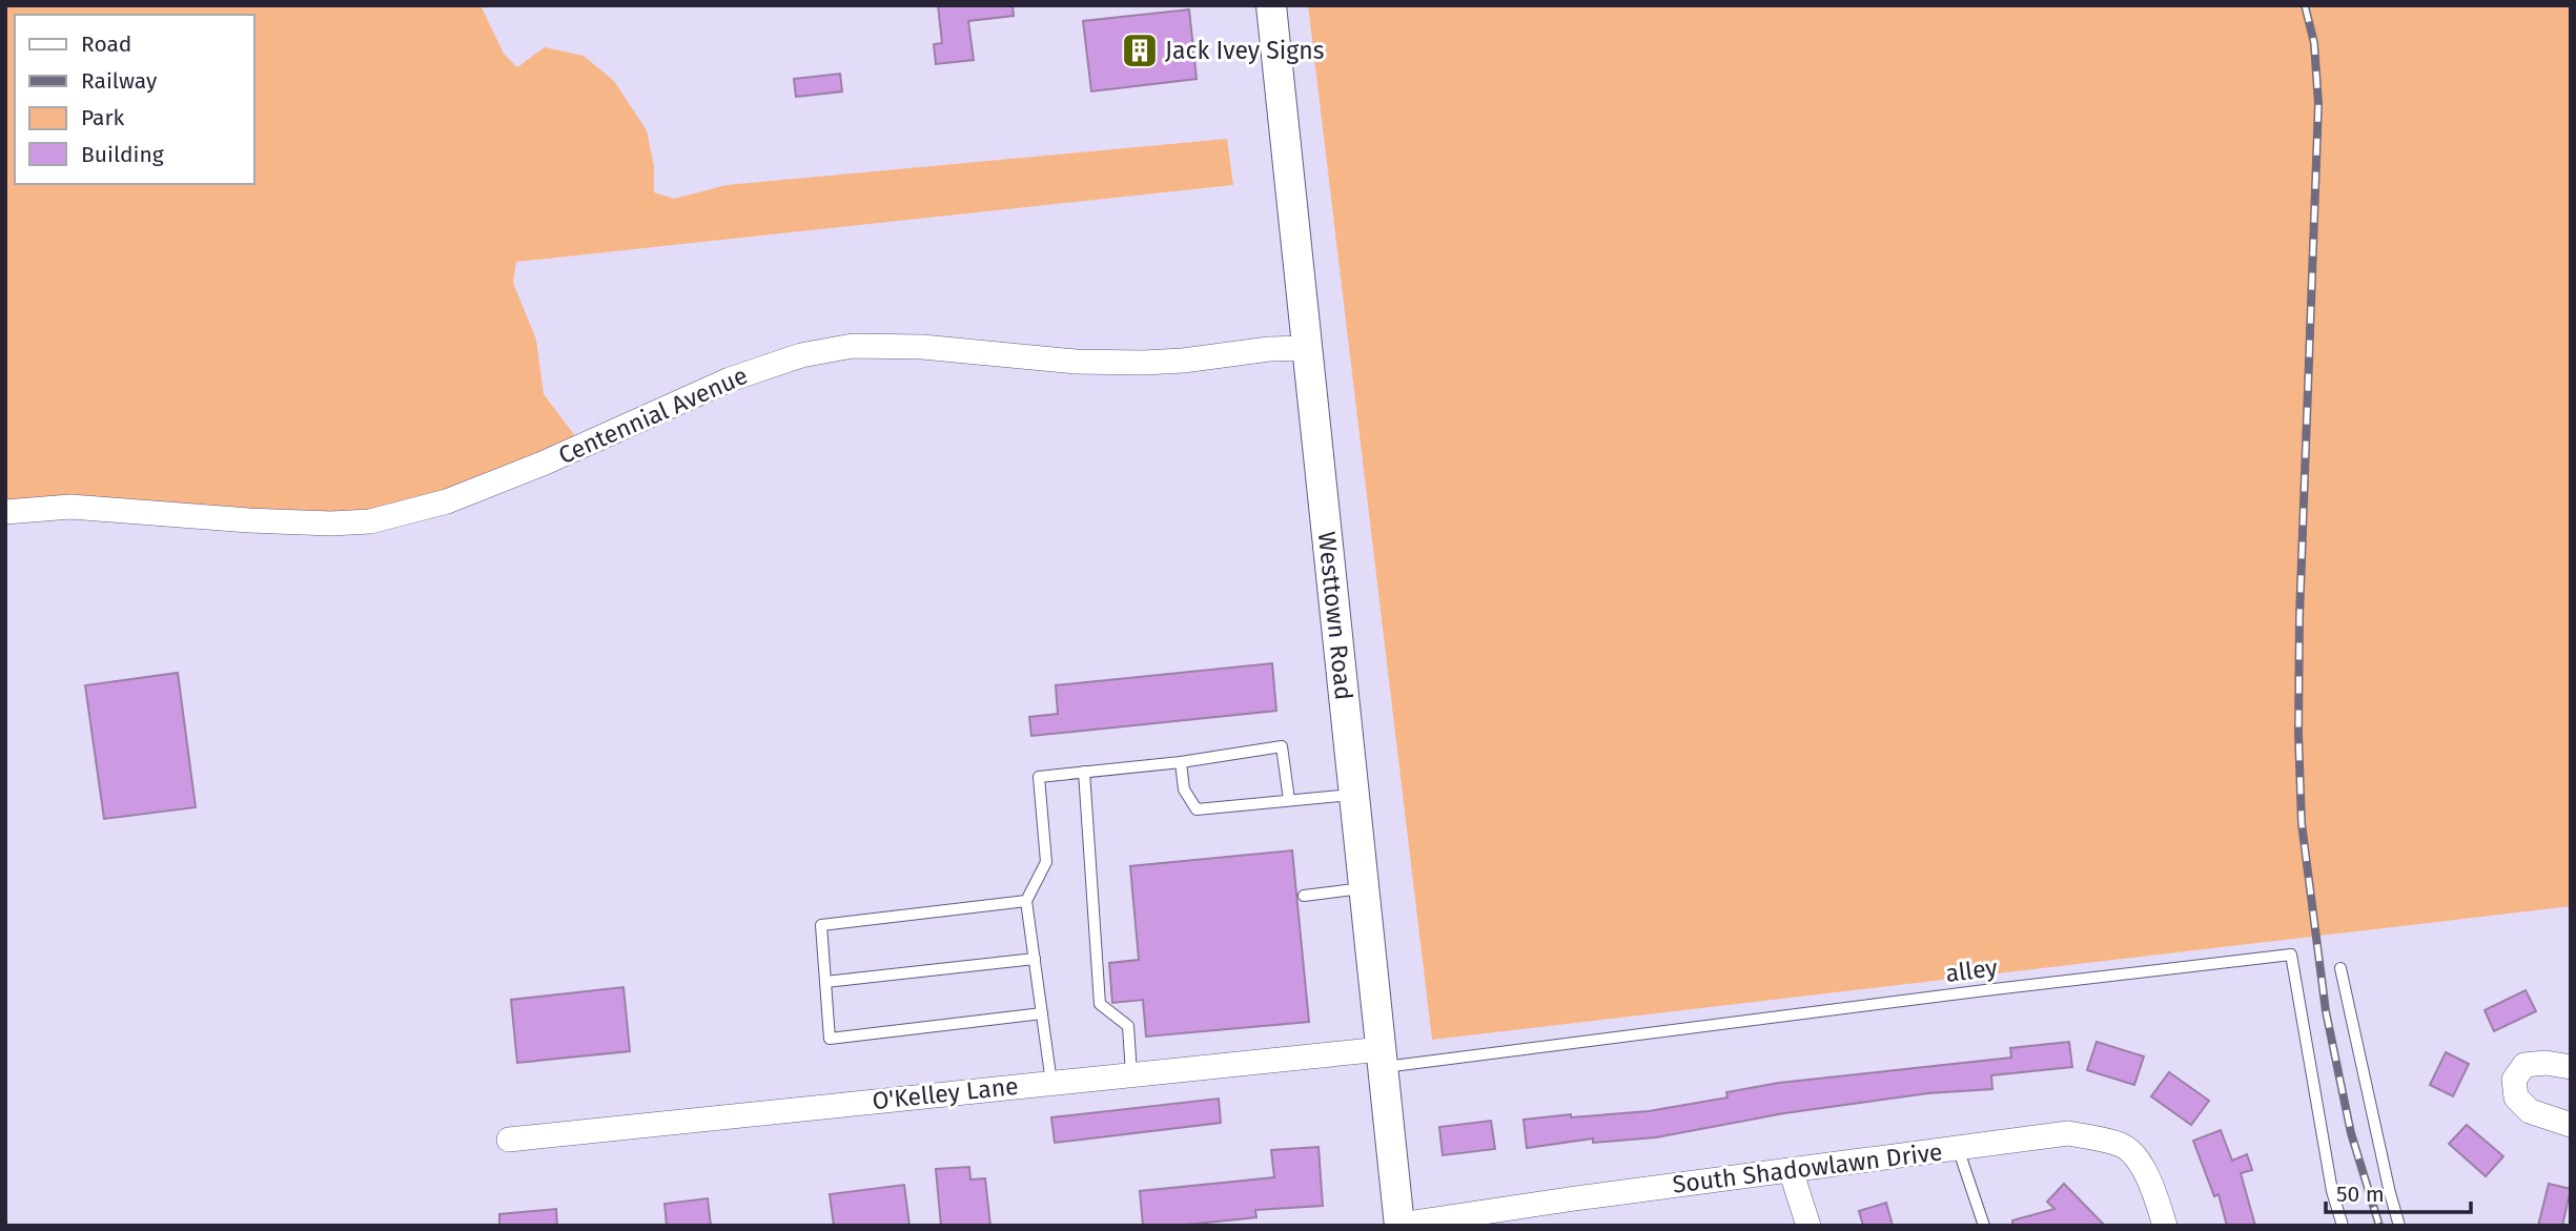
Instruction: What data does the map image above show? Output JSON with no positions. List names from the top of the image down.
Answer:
{
  "streets": {
    "street": [
      "Centennial Avenue",
      "Westtown Road",
      "O'Kelley Lane",
      "South Shadowlawn Drive"
    ],
    "lane": ["alley"]
  },
  "crossings": [
    ["Centennial Avenue", "Westtown Road"],
    ["Westtown Road", "alley"],
    ["Westtown Road", "O'Kelley Lane"],
    ["Westtown Road", "South Shadowlawn Drive"],
    ["alley", "O'Kelley Lane"]
  ],
  "places": {
    "building": ["Jack Ivey Signs"]
  },
  "legend": [
    "Road",
    "Railway",
    "Park",
    "Building"
  ],
  "scale_bar": "50 m"
}
